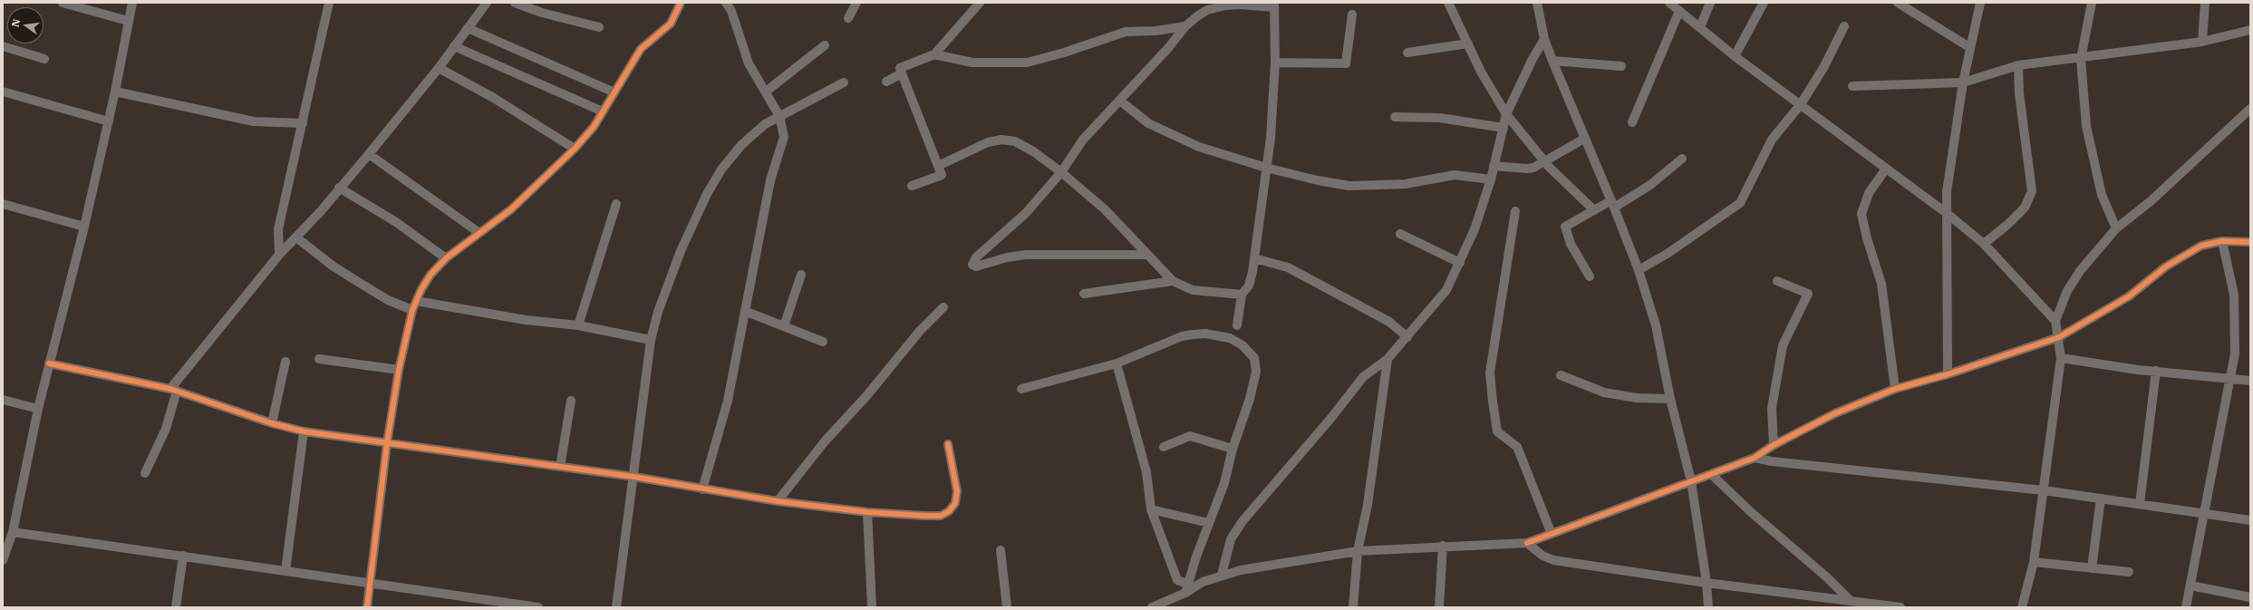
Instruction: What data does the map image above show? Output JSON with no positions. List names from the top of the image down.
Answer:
{
  "north": "left"
}
